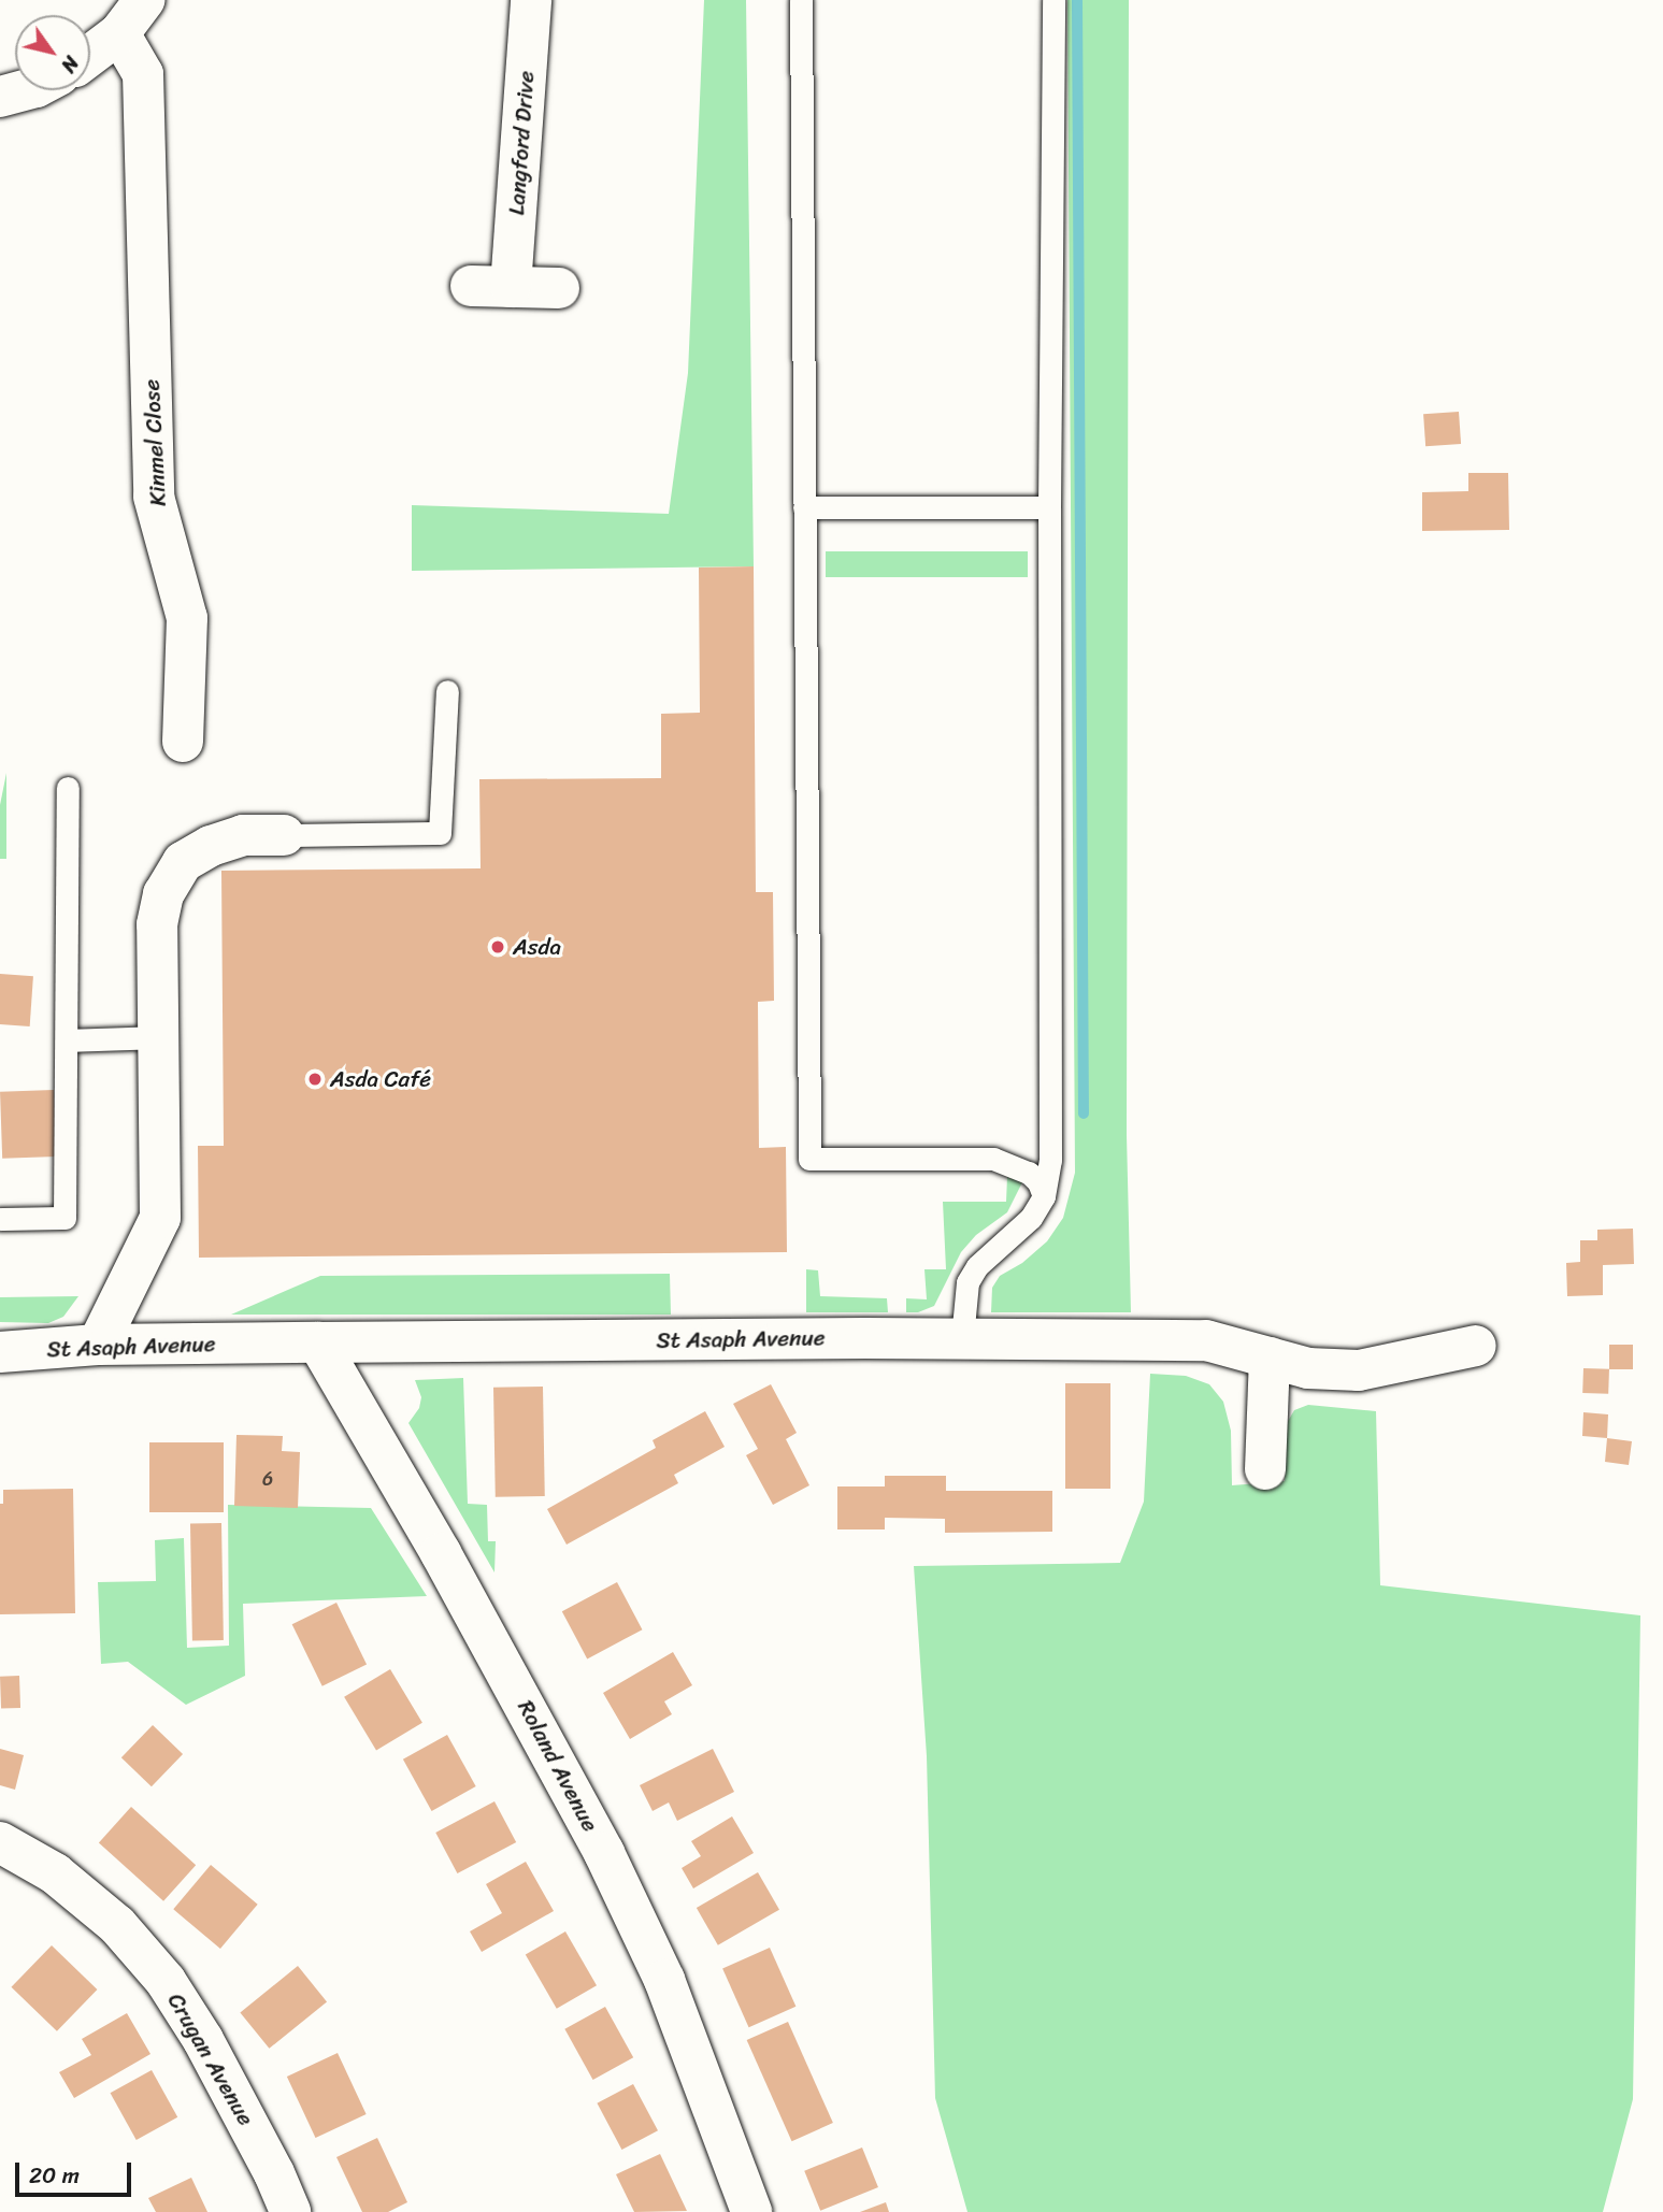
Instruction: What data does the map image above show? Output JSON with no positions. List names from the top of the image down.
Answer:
{
  "streets": {
    "street": [
      "Langford Drive",
      "Kinmel Close",
      "St Asaph Avenue",
      "Roland Avenue",
      "Crugan Avenue"
    ]
  },
  "crossings": [
    ["St Asaph Avenue", "Roland Avenue"]
  ],
  "places": ["Asda", "Asda Café"],
  "house_numbers": ["6"],
  "scale_bar": "20 m",
  "north": "bottom right"
}
